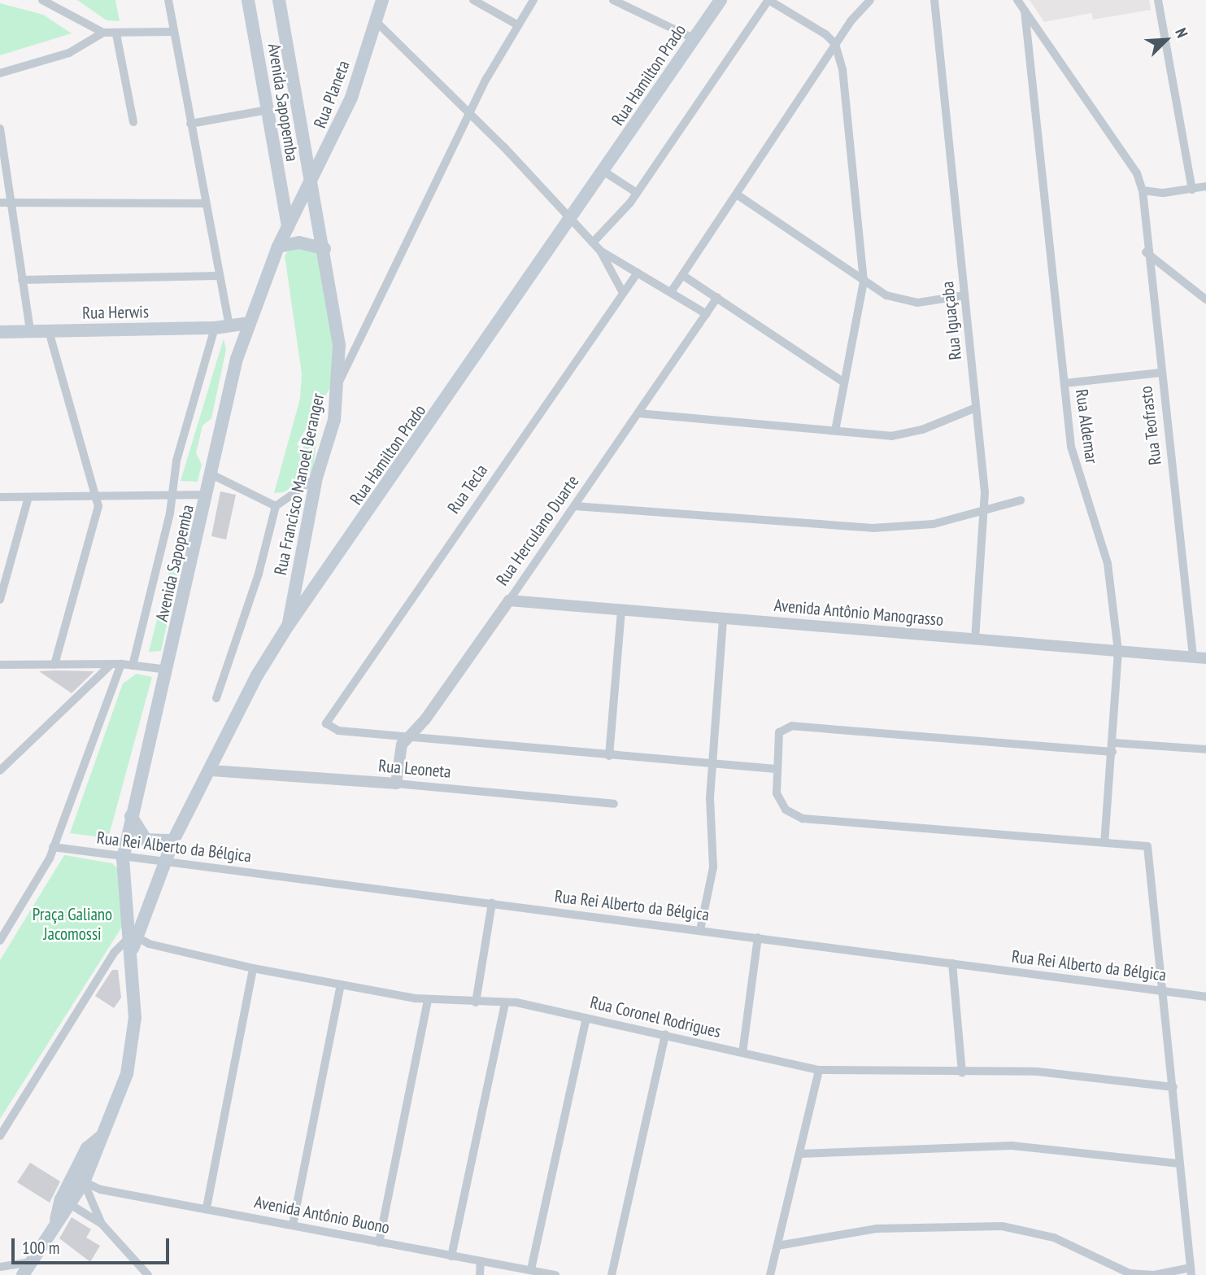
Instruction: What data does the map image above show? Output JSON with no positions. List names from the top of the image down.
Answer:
{
  "streets": {
    "main road": [
      "Rua Hamilton Prado",
      "Rua Planeta",
      "Avenida Sapopemba",
      "Rua Herwis",
      "Rua Francisco Manoel Beranger"
    ],
    "street": [
      "Rua Iguaçaba",
      "Rua Teofrasto",
      "Rua Aldemar",
      "Rua Tecla",
      "Rua Herculano Duarte",
      "Avenida Antônio Manograsso",
      "Rua Leoneta",
      "Rua Rei Alberto da Bélgica",
      "Rua Coronel Rodrigues",
      "Avenida Antônio Buono"
    ]
  },
  "crossings": [
    ["Rua Hamilton Prado", "Avenida Sapopemba"],
    ["Rua Hamilton Prado", "Rua Francisco Manoel Beranger"],
    ["Rua Hamilton Prado", "Rua Leoneta"],
    ["Rua Hamilton Prado", "Rua Rei Alberto da Bélgica"],
    ["Rua Hamilton Prado", "Rua Coronel Rodrigues"],
    ["Rua Planeta", "Avenida Sapopemba"],
    ["Rua Planeta", "Rua Francisco Manoel Beranger"],
    ["Avenida Sapopemba", "Rua Herwis"],
    ["Avenida Sapopemba", "Rua Francisco Manoel Beranger"],
    ["Avenida Sapopemba", "Rua Rei Alberto da Bélgica"],
    ["Avenida Sapopemba", "Rua Coronel Rodrigues"],
    ["Avenida Sapopemba", "Avenida Antônio Buono"],
    ["Rua Iguaçaba", "Avenida Antônio Manograsso"],
    ["Rua Teofrasto", "Avenida Antônio Manograsso"],
    ["Rua Aldemar", "Avenida Antônio Manograsso"],
    ["Rua Tecla", "Rua Herculano Duarte"],
    ["Rua Herculano Duarte", "Avenida Antônio Manograsso"],
    ["Rua Herculano Duarte", "Rua Leoneta"]
  ],
  "parks": ["Praça Galiano Jacomossi"],
  "scale_bar": "100 m",
  "north": "top right"
}
